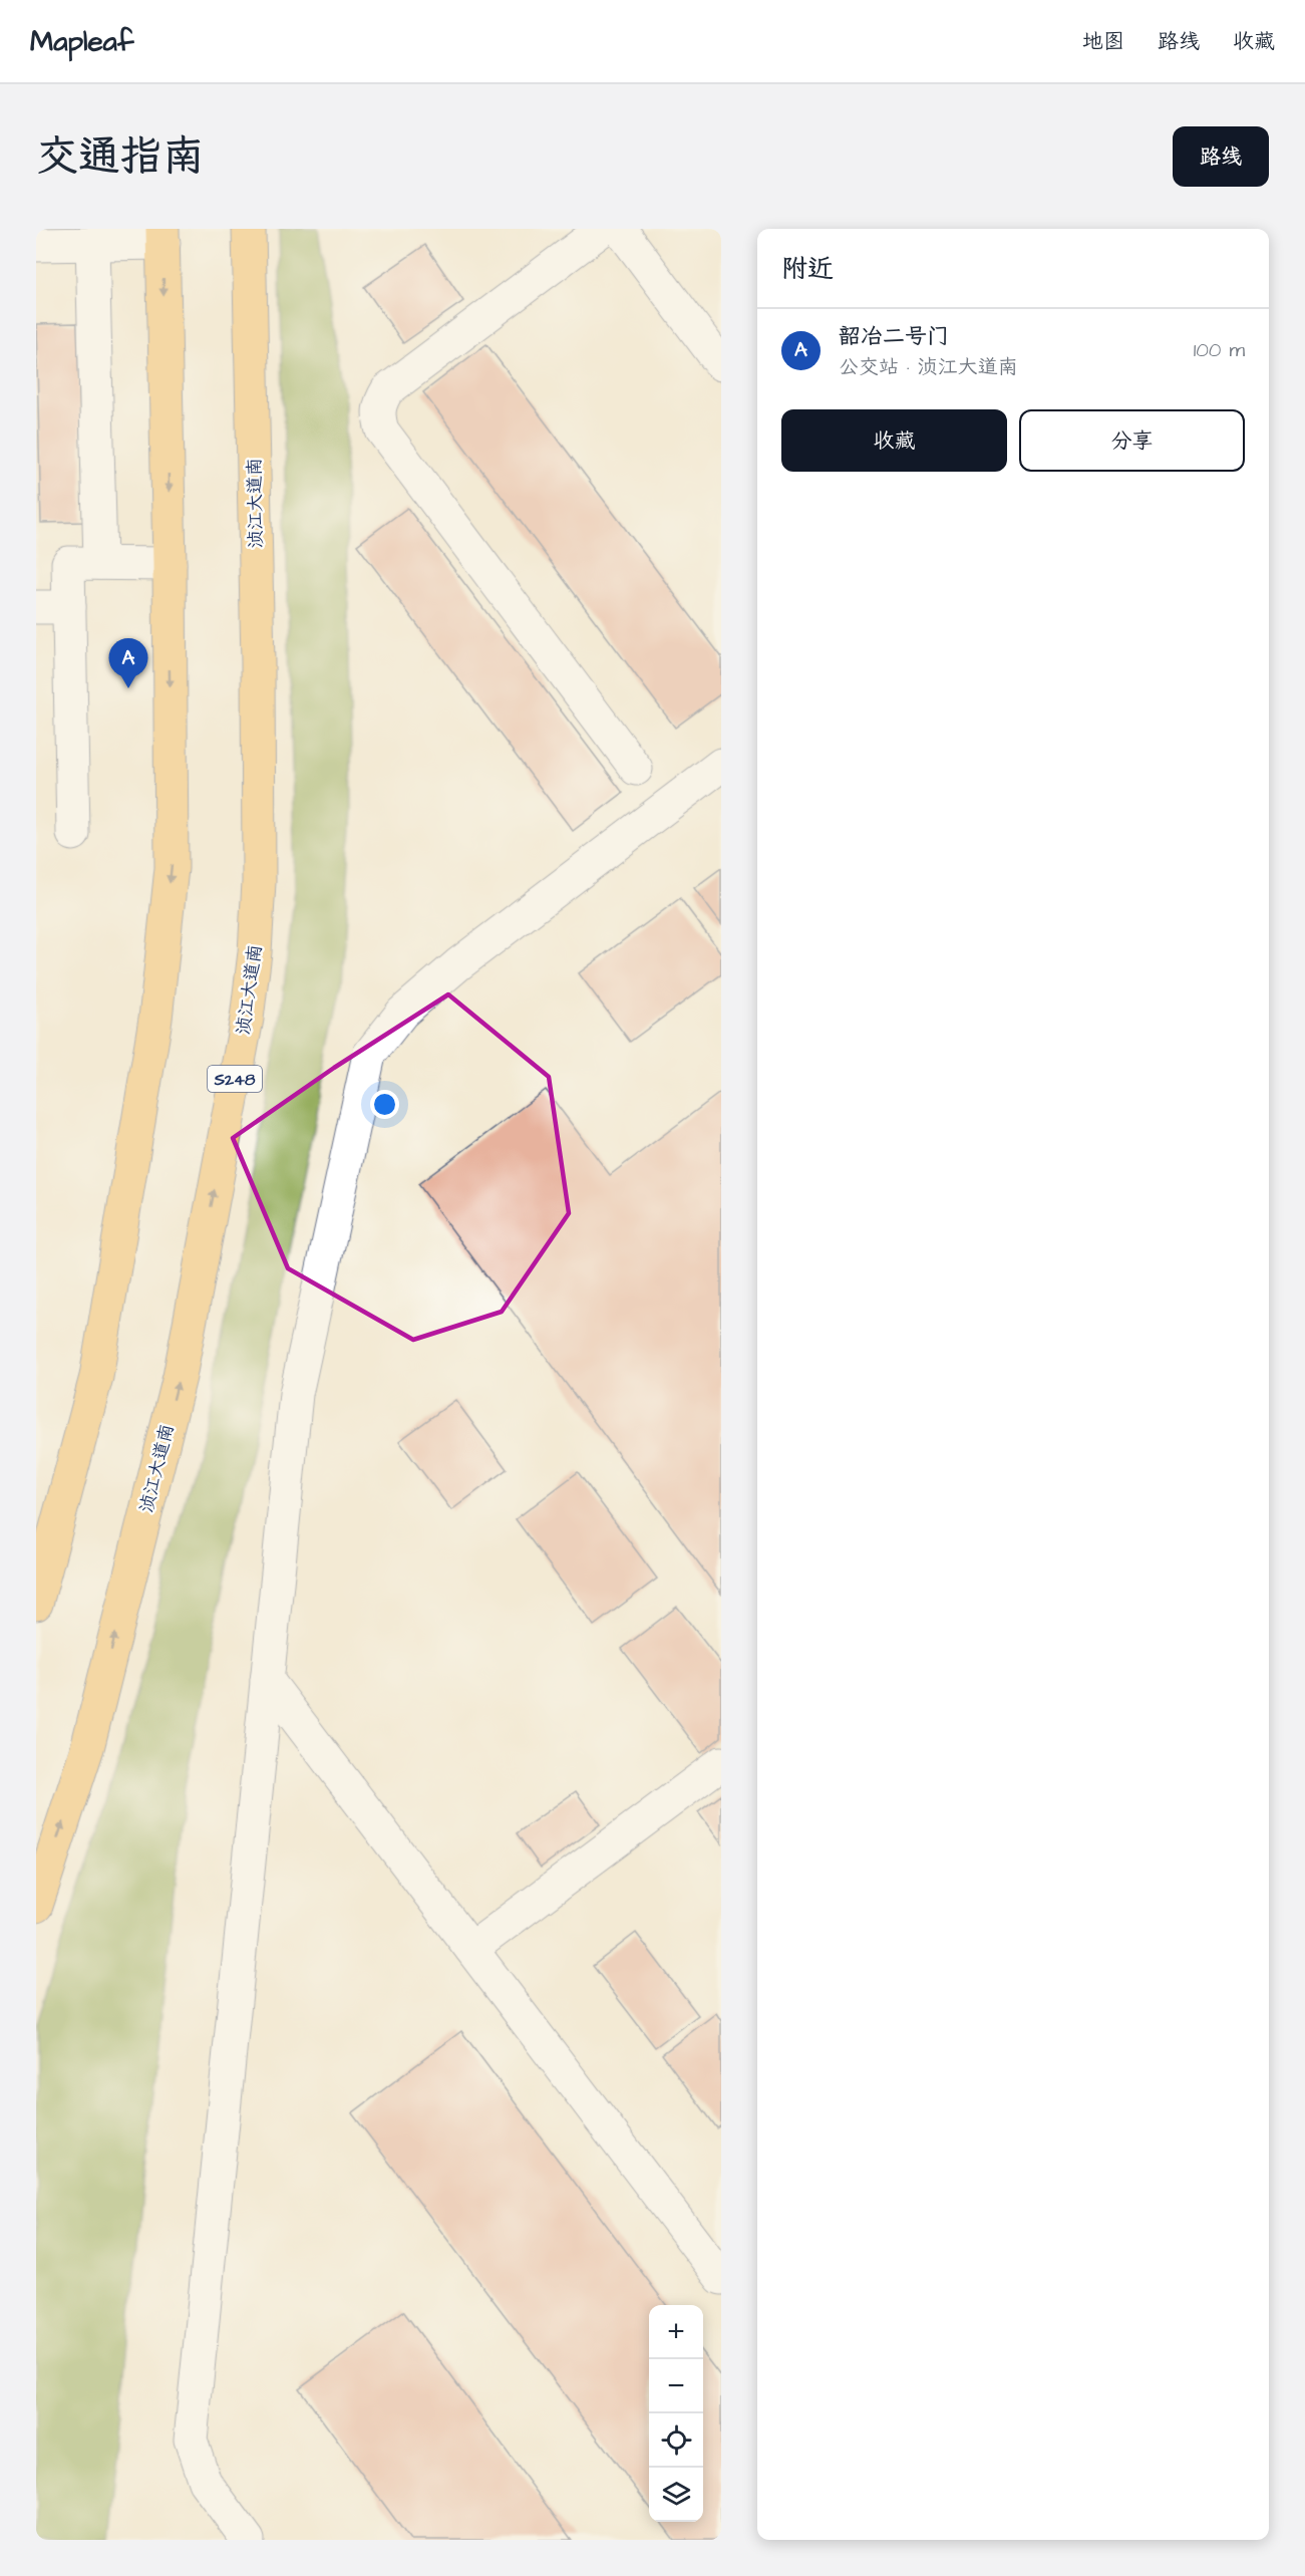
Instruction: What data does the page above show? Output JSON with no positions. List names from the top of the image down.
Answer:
{
  "streets": {
    "main road": ["浈江大道南", "S248"]
  },
  "page": {
    "header": "Mapleaf",
    "nav": ["地图", "路线", "收藏"],
    "title": "交通指南",
    "buttons": [
      "路线",
      ["收藏", "分享"]
    ],
    "heading": "附近",
    "list": [
      {
        "mark": "A",
        "name": "韶冶二号门",
        "note": "公交站 · 浈江大道南",
        "value": "100 m"
      }
    ],
    "pins": "A",
    "map_buttons": ["+", "−"]
  }
}
